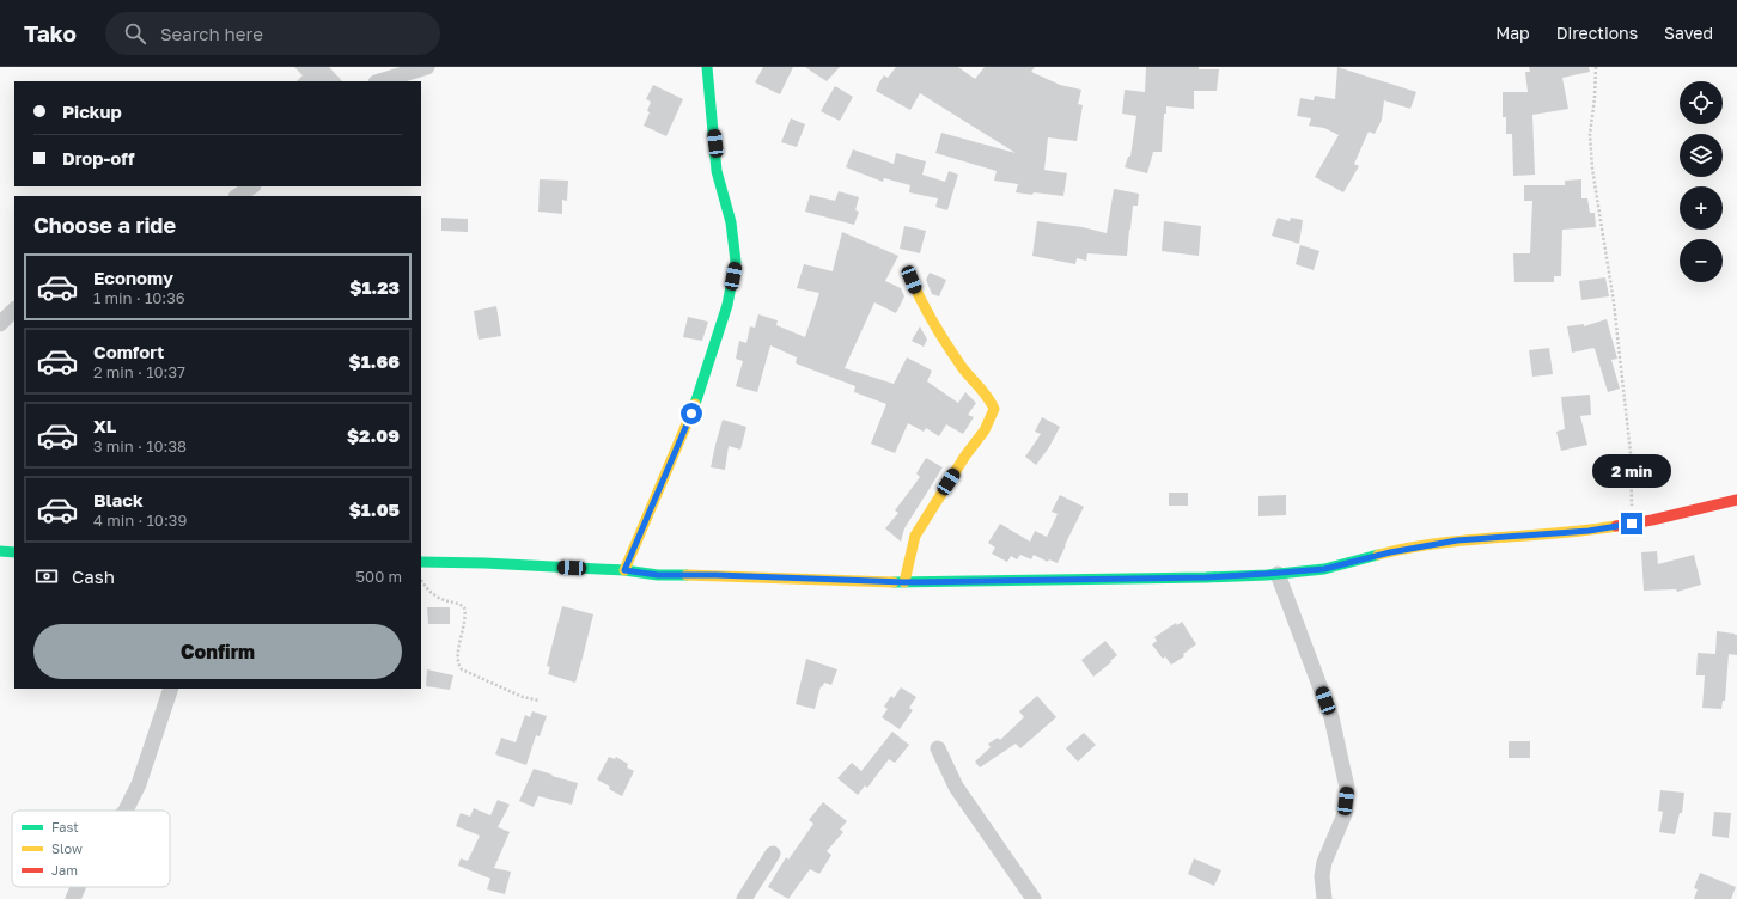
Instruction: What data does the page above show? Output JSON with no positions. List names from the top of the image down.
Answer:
{
  "legend": ["Fast", "Slow", "Jam"],
  "page": {
    "header": "Tako",
    "search": "Search here",
    "nav": ["Map", "Directions", "Saved"],
    "map_buttons": ["+", "−"],
    "banner": ["Pickup", "Drop-off"],
    "heading": "Choose a ride",
    "list": [
      {
        "name": "Economy",
        "note": "1 min · 10:36",
        "value": "$1.23"
      },
      {
        "name": "Comfort",
        "note": "2 min · 10:37",
        "value": "$1.66"
      },
      {
        "name": "XL",
        "note": "3 min · 10:38",
        "value": "$2.09"
      },
      {
        "name": "Black",
        "note": "4 min · 10:39",
        "value": "$1.05"
      }
    ],
    "bubble": "2 min",
    "pay": ["Cash", "500 m"],
    "buttons": "Confirm"
  }
}
